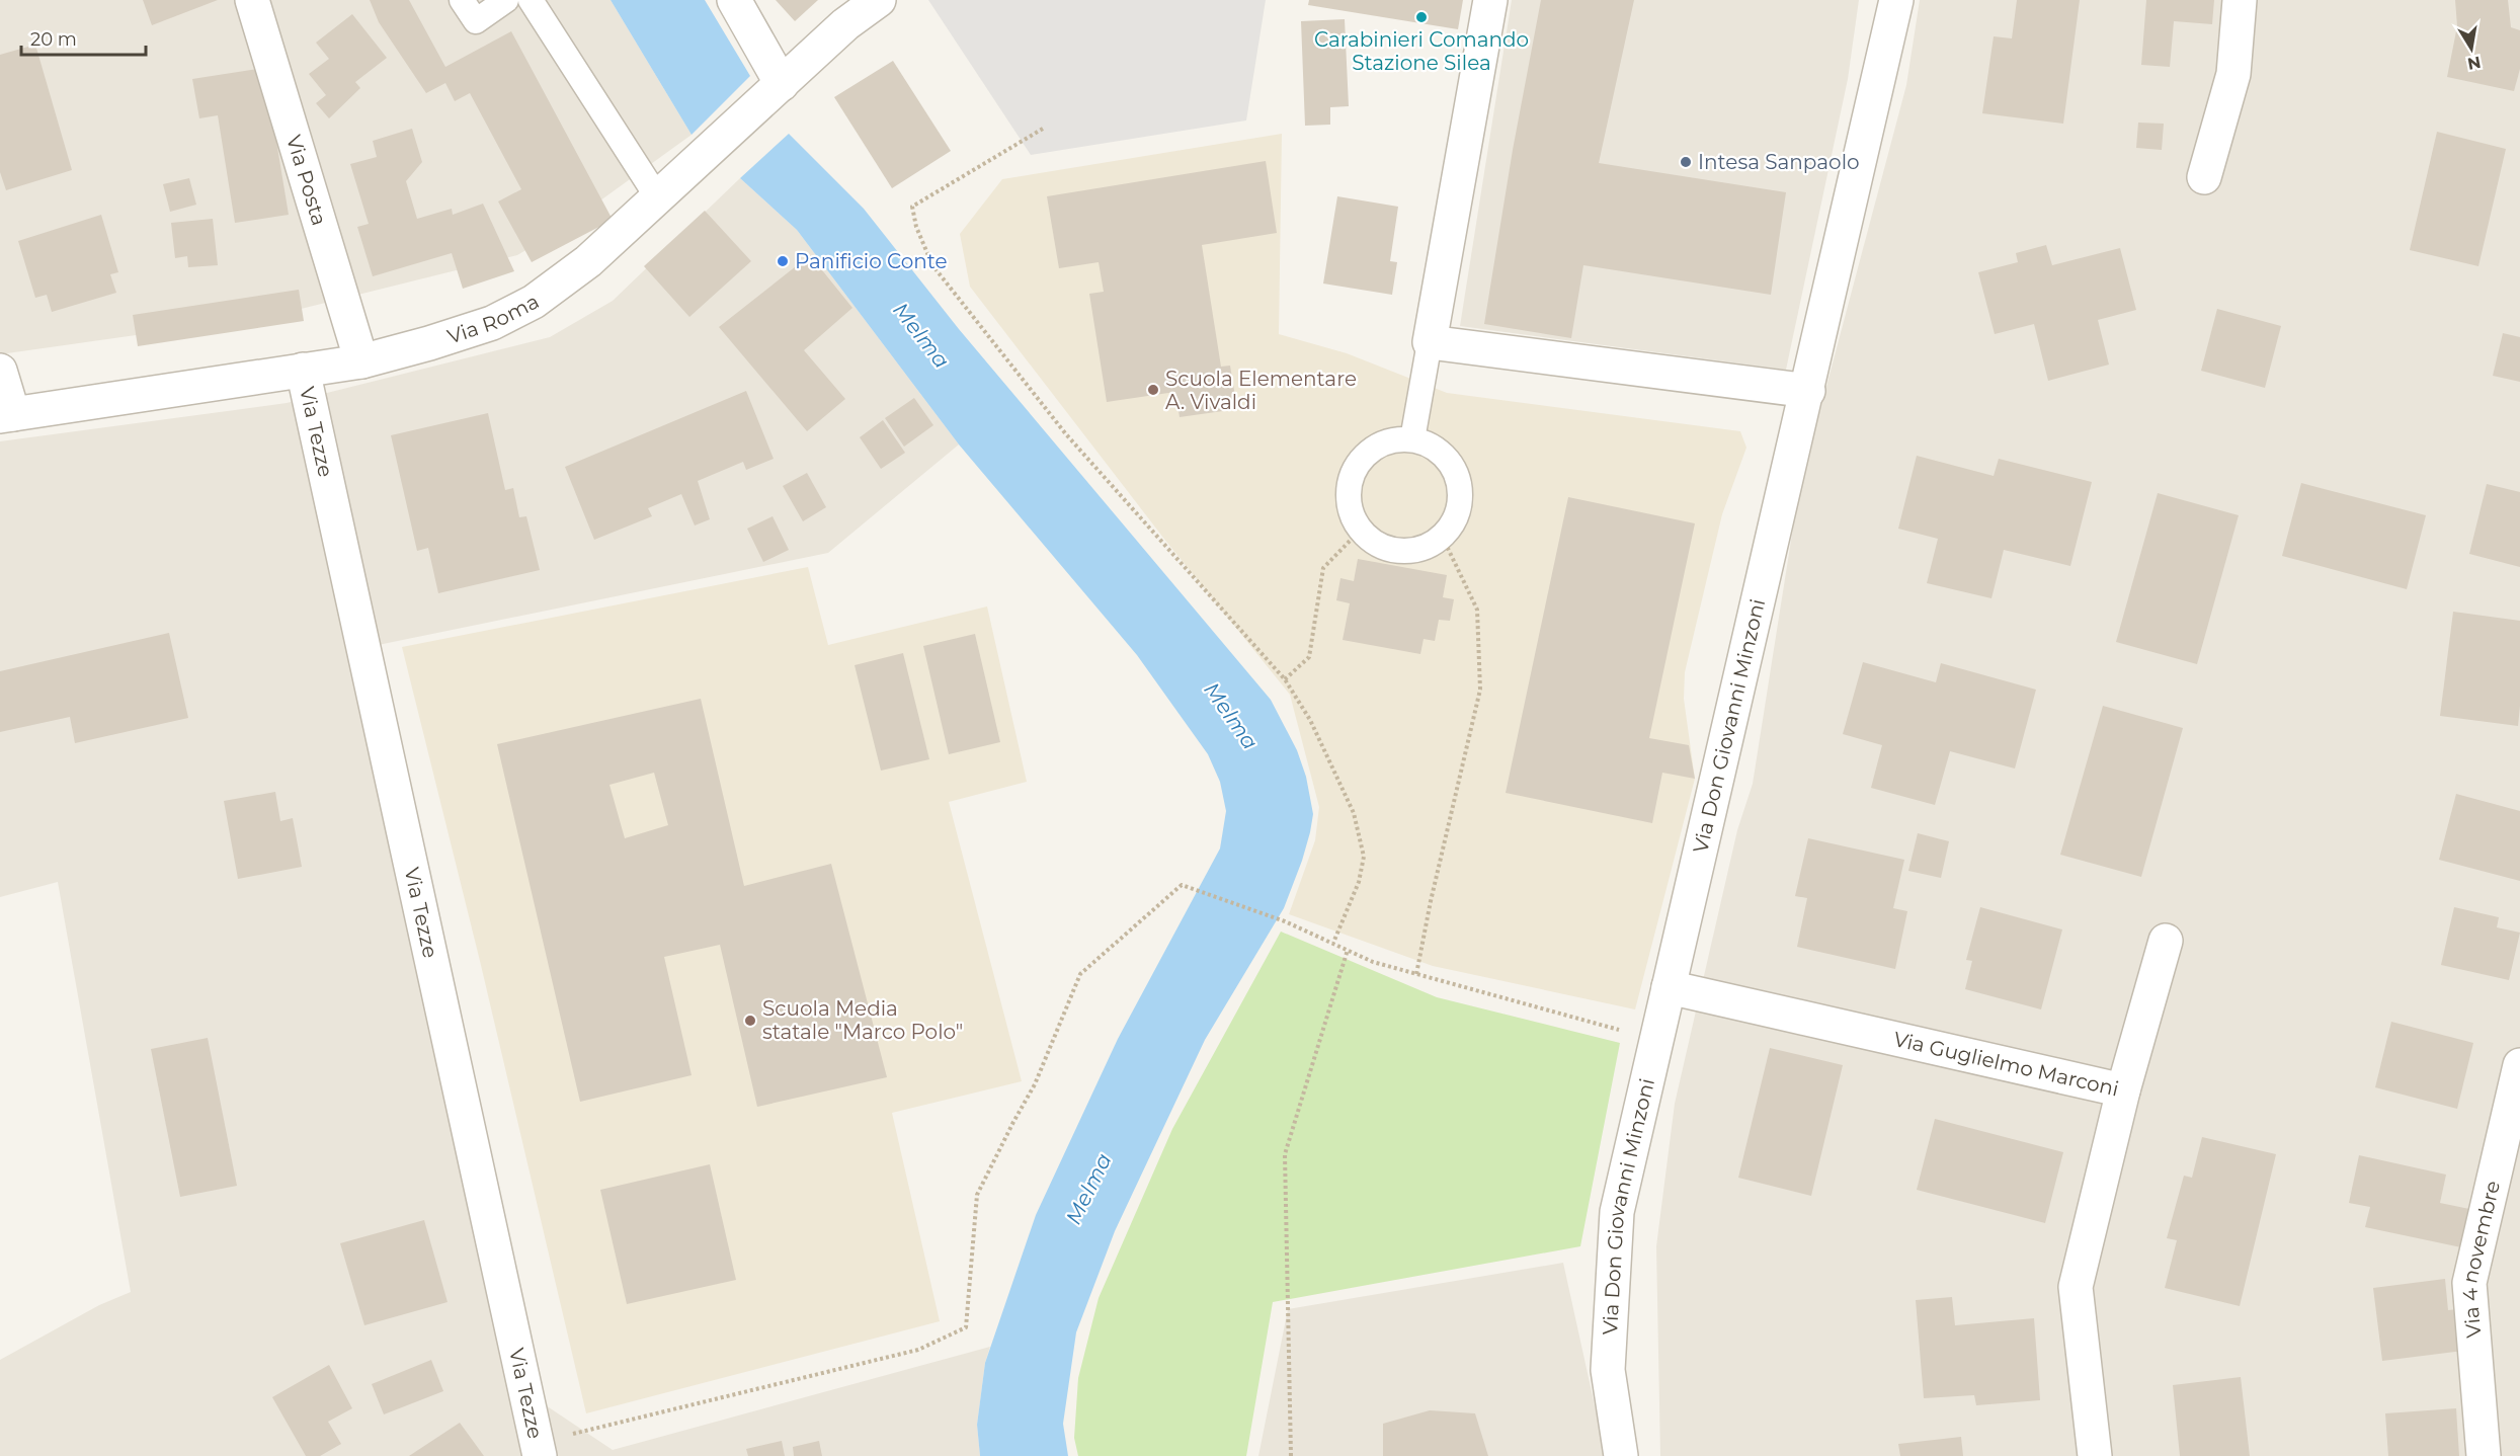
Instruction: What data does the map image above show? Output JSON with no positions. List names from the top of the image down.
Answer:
{
  "streets": {
    "street": [
      "Via Posta",
      "Via Roma",
      "Via Tezze",
      "Via Don Giovanni Minzoni",
      "Via Guglielmo Marconi",
      "Via 4 novembre"
    ]
  },
  "crossings": [
    ["Via Posta", "Via Roma"],
    ["Via Roma", "Via Tezze"],
    ["Via Don Giovanni Minzoni", "Via Guglielmo Marconi"]
  ],
  "water": ["Melma"],
  "places": [
    "Carabinieri Comando Stazione Silea",
    "Intesa Sanpaolo",
    "Panificio Conte",
    "Scuola Elementare A. Vivaldi",
    "Scuola Media statale \"Marco Polo\""
  ],
  "scale_bar": "20 m",
  "north": "bottom"
}
